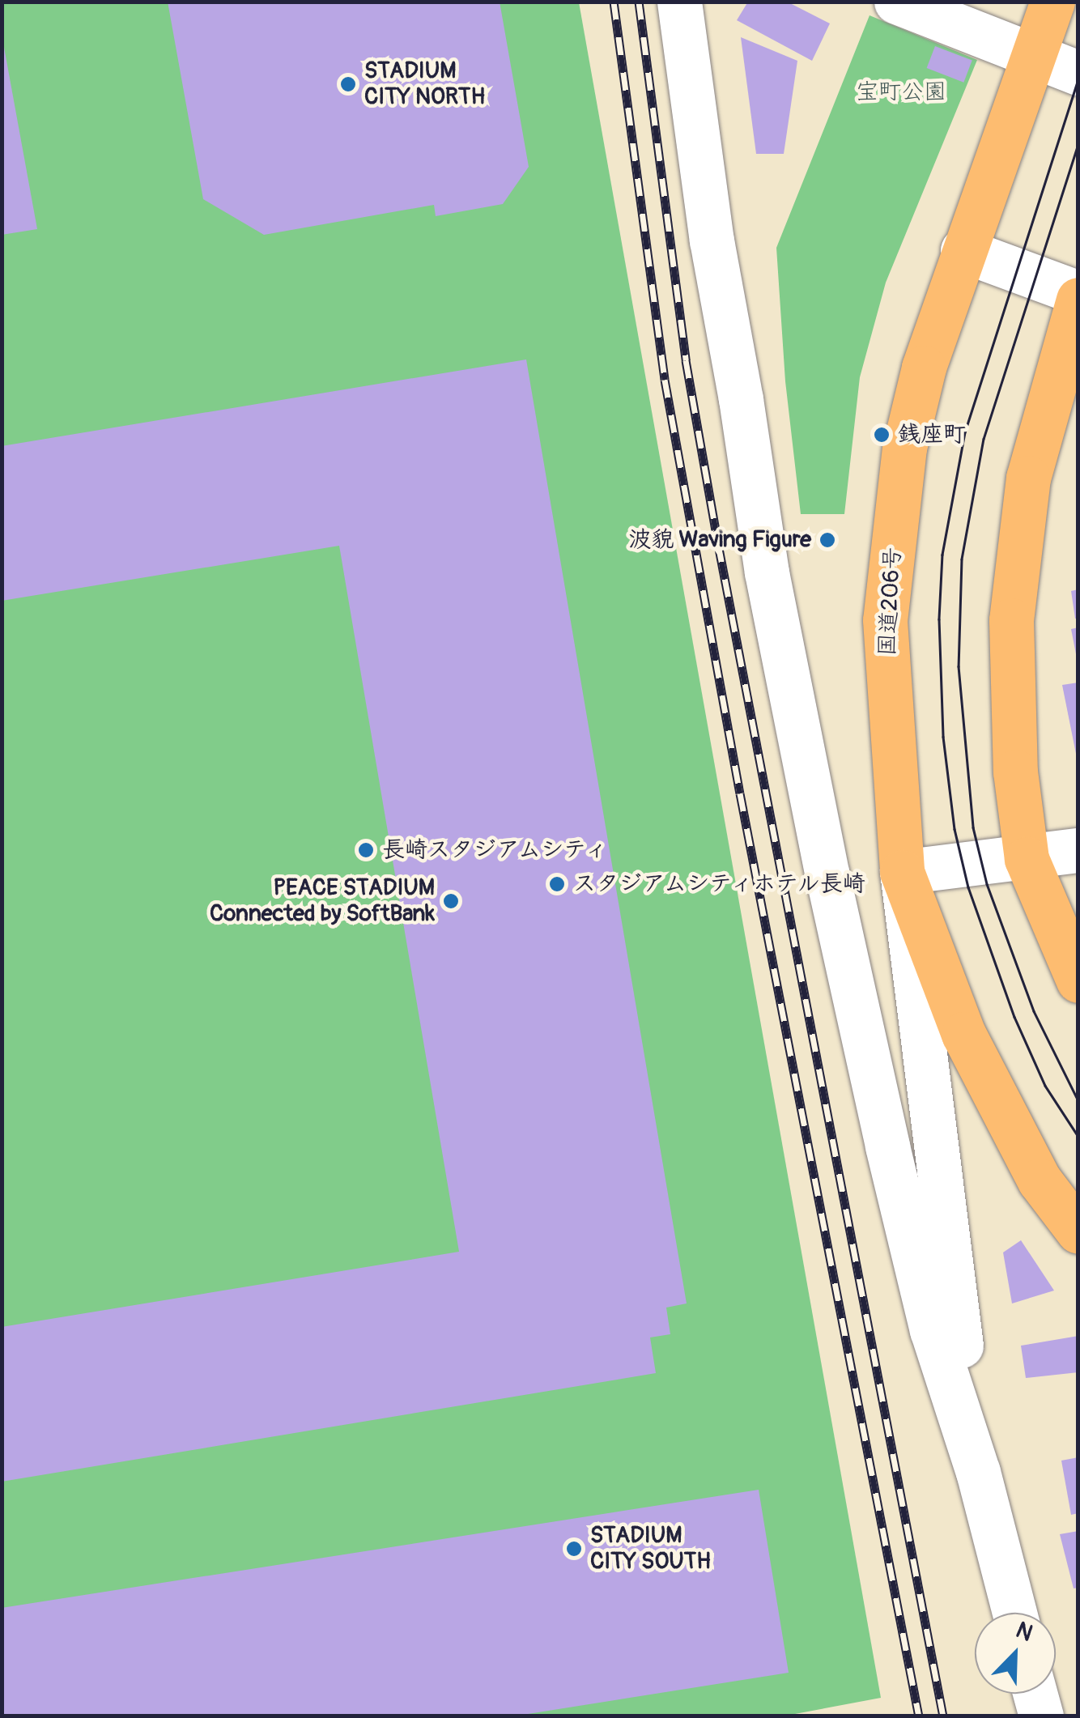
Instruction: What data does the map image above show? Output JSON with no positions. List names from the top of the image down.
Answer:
{
  "streets": {
    "highway": ["国道206号"]
  },
  "parks": ["宝町公園"],
  "places": [
    "STADIUM CITY NORTH",
    "銭座町",
    "波貌 Waving Figure",
    "長崎スタジアムシティ",
    "スタジアムシティホテル長崎",
    "PEACE STADIUM Connected by SoftBank",
    "STADIUM CITY SOUTH"
  ],
  "north": "top right"
}
